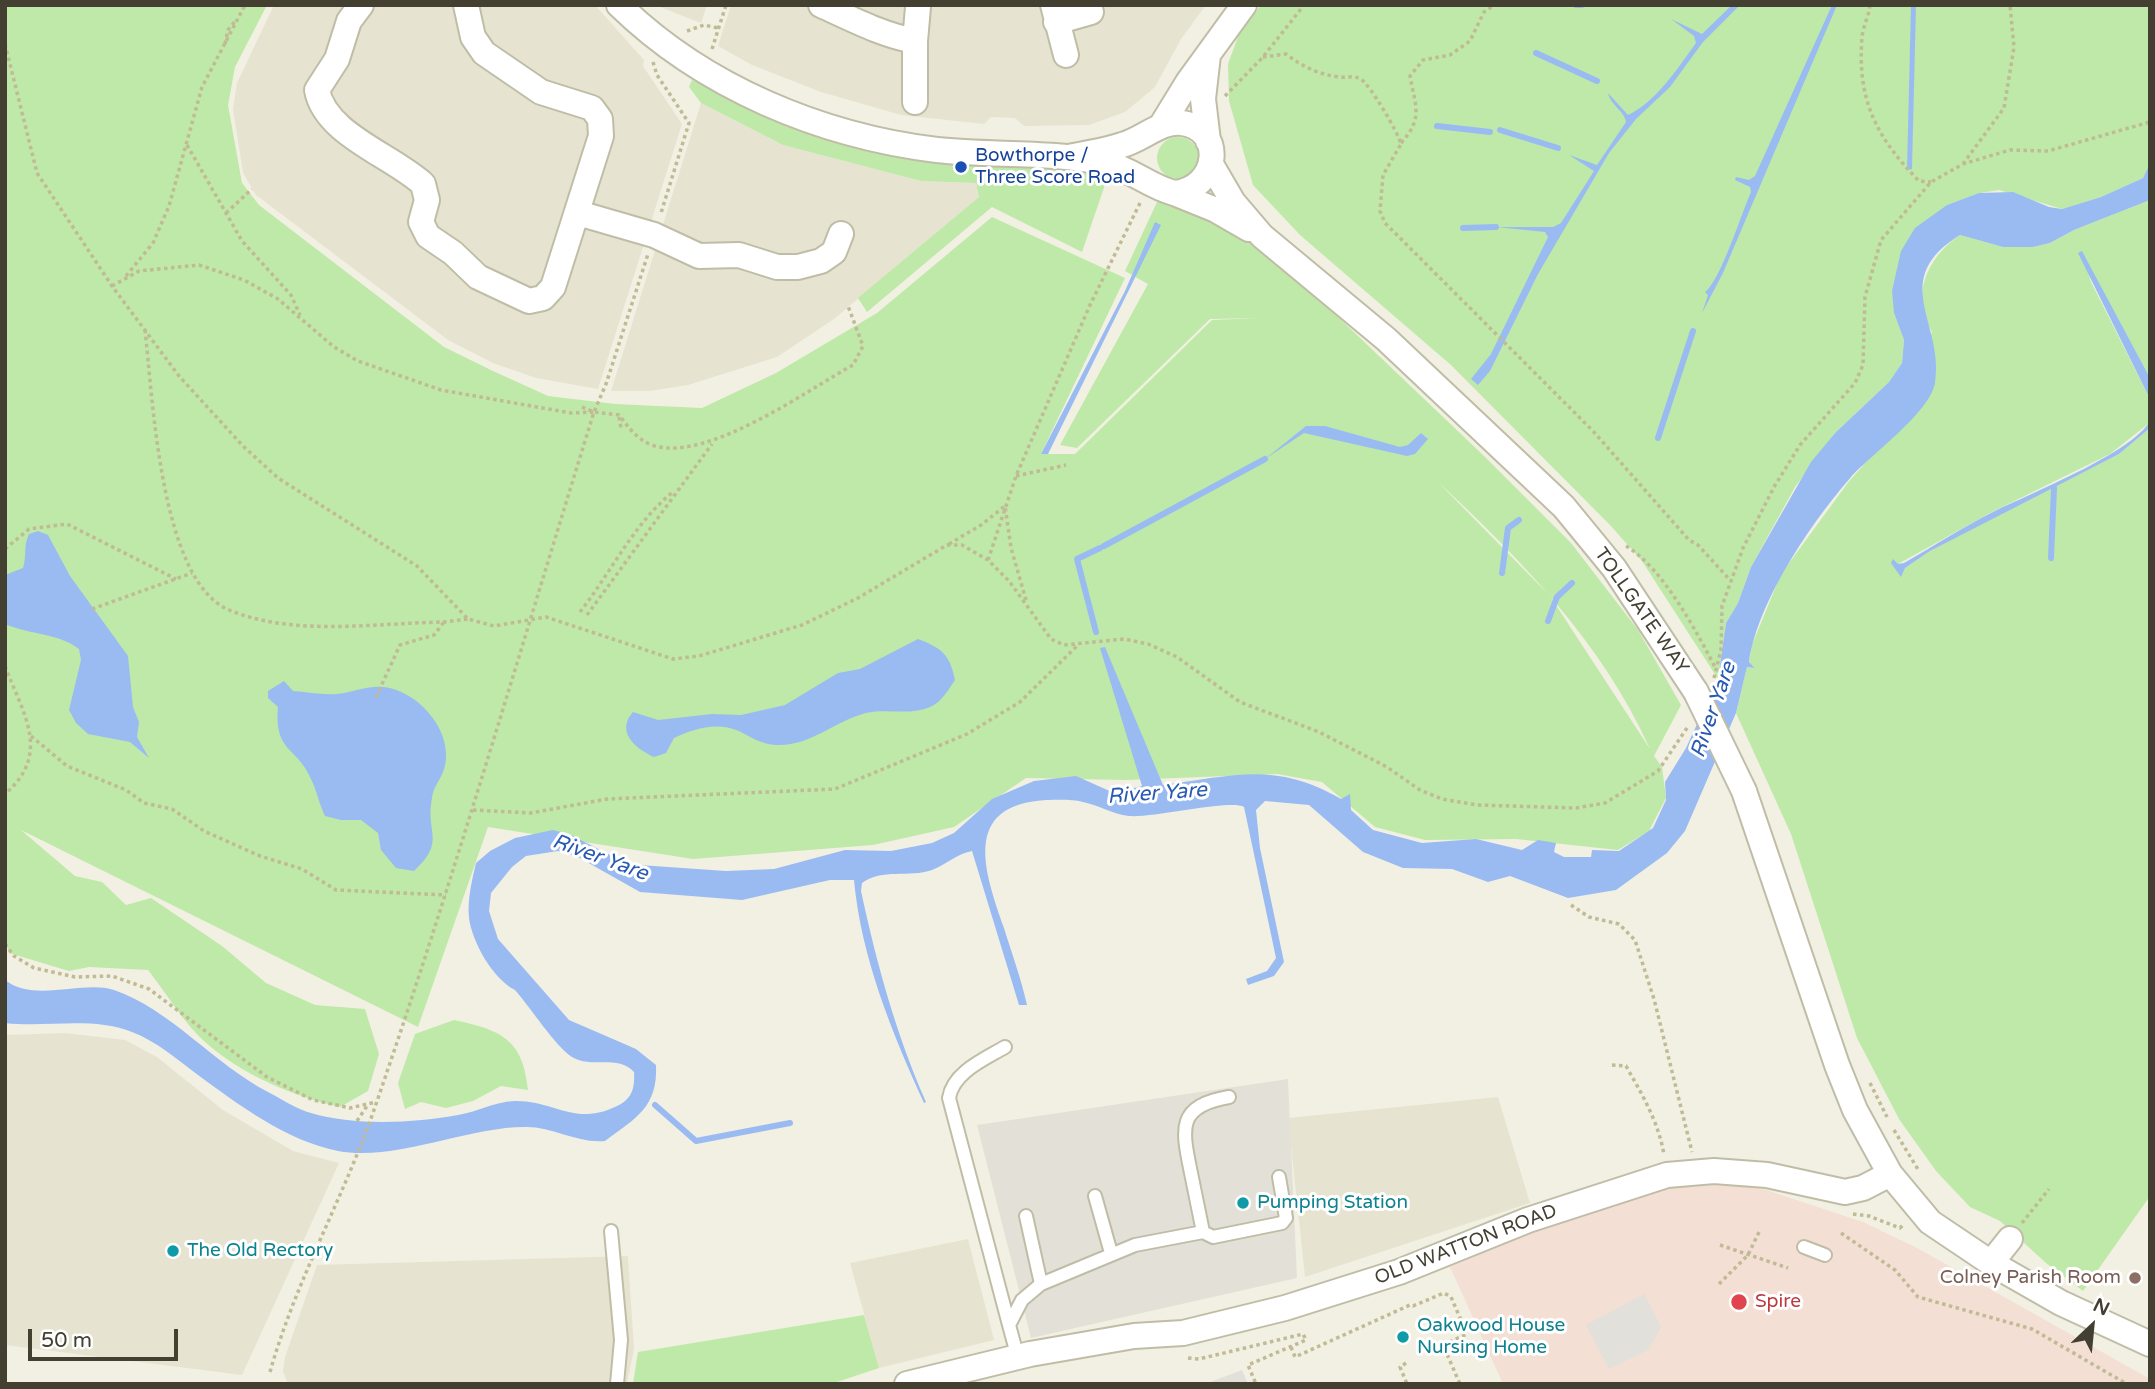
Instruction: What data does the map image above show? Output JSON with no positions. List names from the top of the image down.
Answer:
{
  "streets": {
    "street": ["TOLLGATE WAY", "OLD WATTON ROAD"]
  },
  "crossings": [
    ["TOLLGATE WAY", "OLD WATTON ROAD"]
  ],
  "water": ["River Yare"],
  "places": [
    "Bowthorpe / Three Score Road",
    "Pumping Station",
    "The Old Rectory",
    "Colney Parish Room",
    "Spire",
    "Oakwood House Nursing Home"
  ],
  "scale_bar": "50 m",
  "north": "top right"
}
